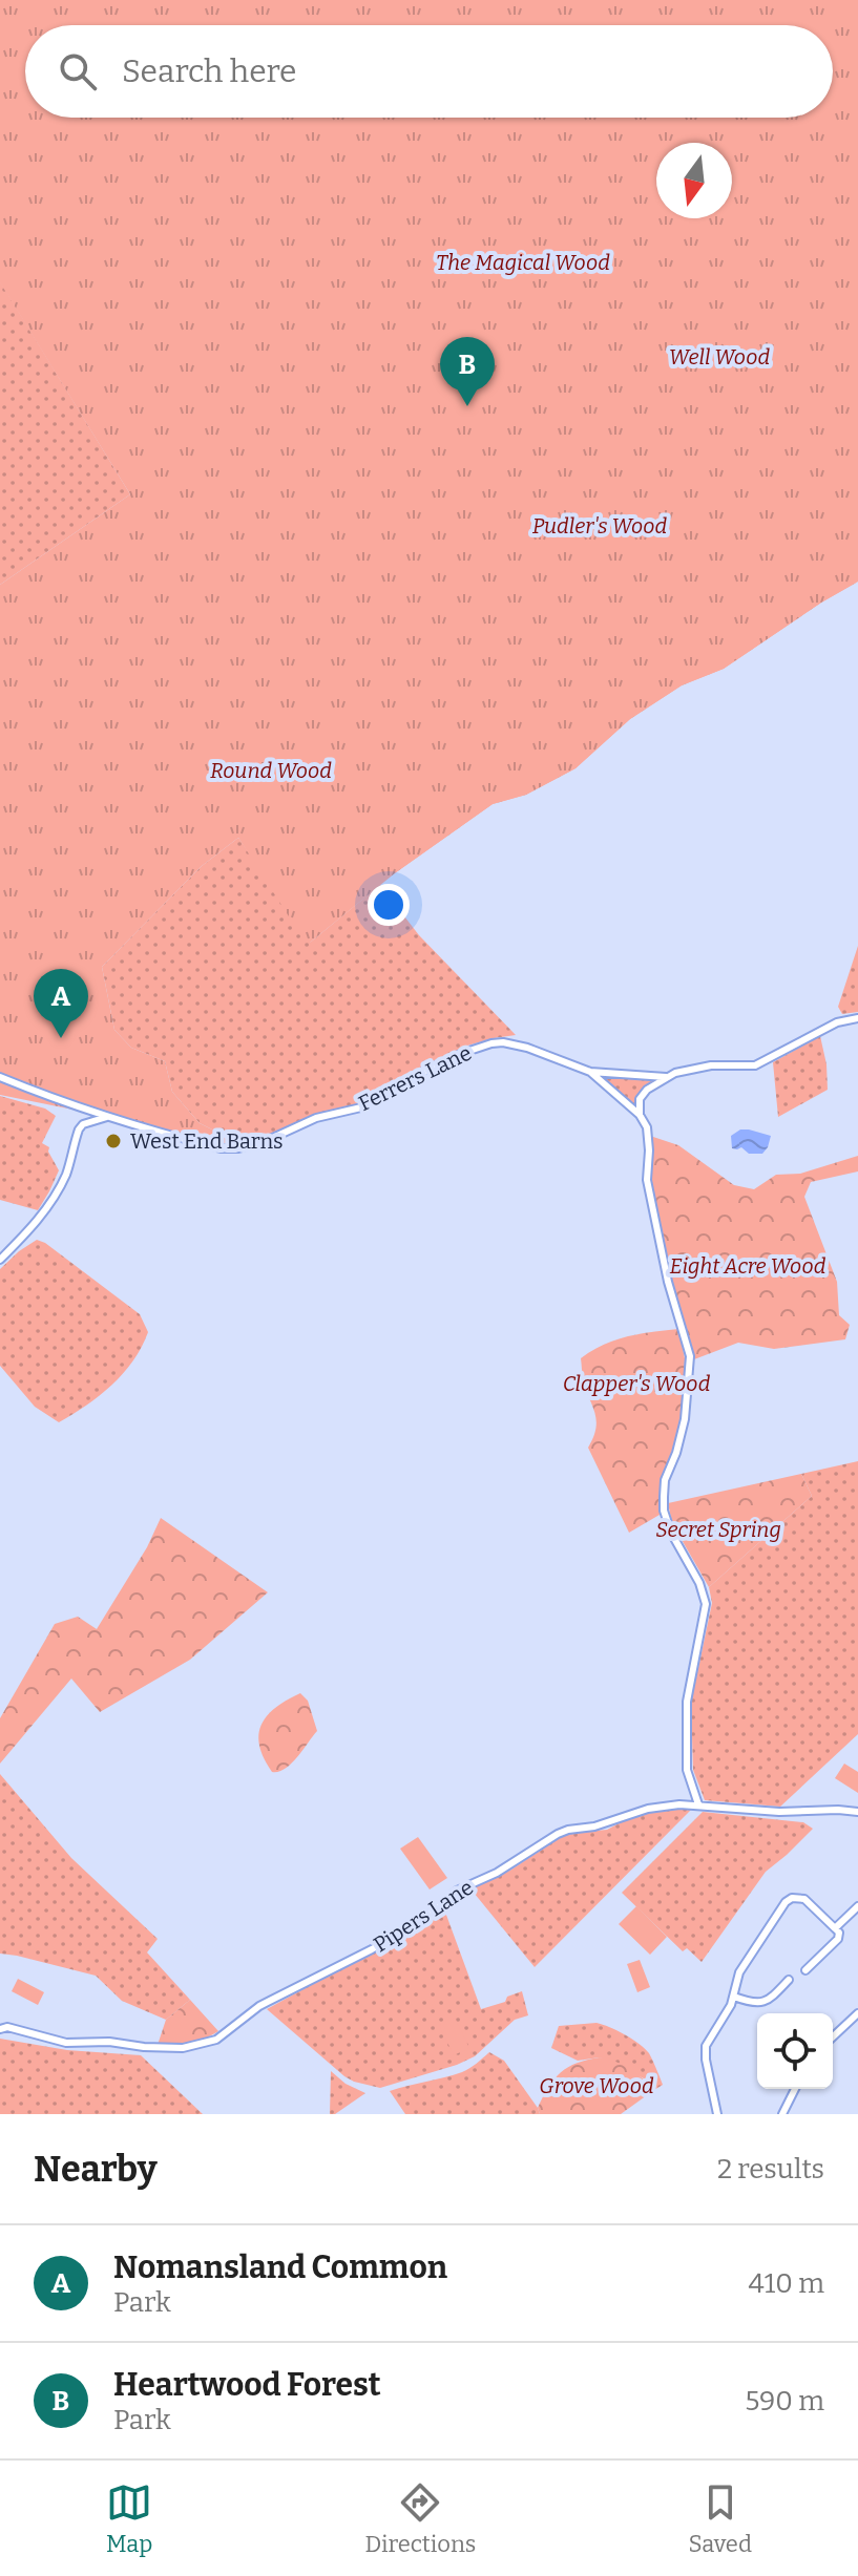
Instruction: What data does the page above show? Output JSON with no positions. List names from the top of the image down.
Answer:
{
  "streets": {
    "street": ["Ferrers Lane", "Pipers Lane"]
  },
  "parks": [
    "The Magical Wood",
    "Well Wood",
    "Pudler's Wood",
    "Round Wood",
    "Eight Acre Wood",
    "Clapper's Wood",
    "Secret Spring",
    "Grove Wood"
  ],
  "places": ["West End Barns"],
  "north": "bottom",
  "page": {
    "search": "Search here",
    "pins": ["B", "A"],
    "heading": ["Nearby", "2 results"],
    "list": [
      {
        "mark": "A",
        "name": "Nomansland Common",
        "note": "Park",
        "value": "410 m"
      },
      {
        "mark": "B",
        "name": "Heartwood Forest",
        "note": "Park",
        "value": "590 m"
      }
    ],
    "nav": ["Map", "Directions", "Saved"]
  }
}
